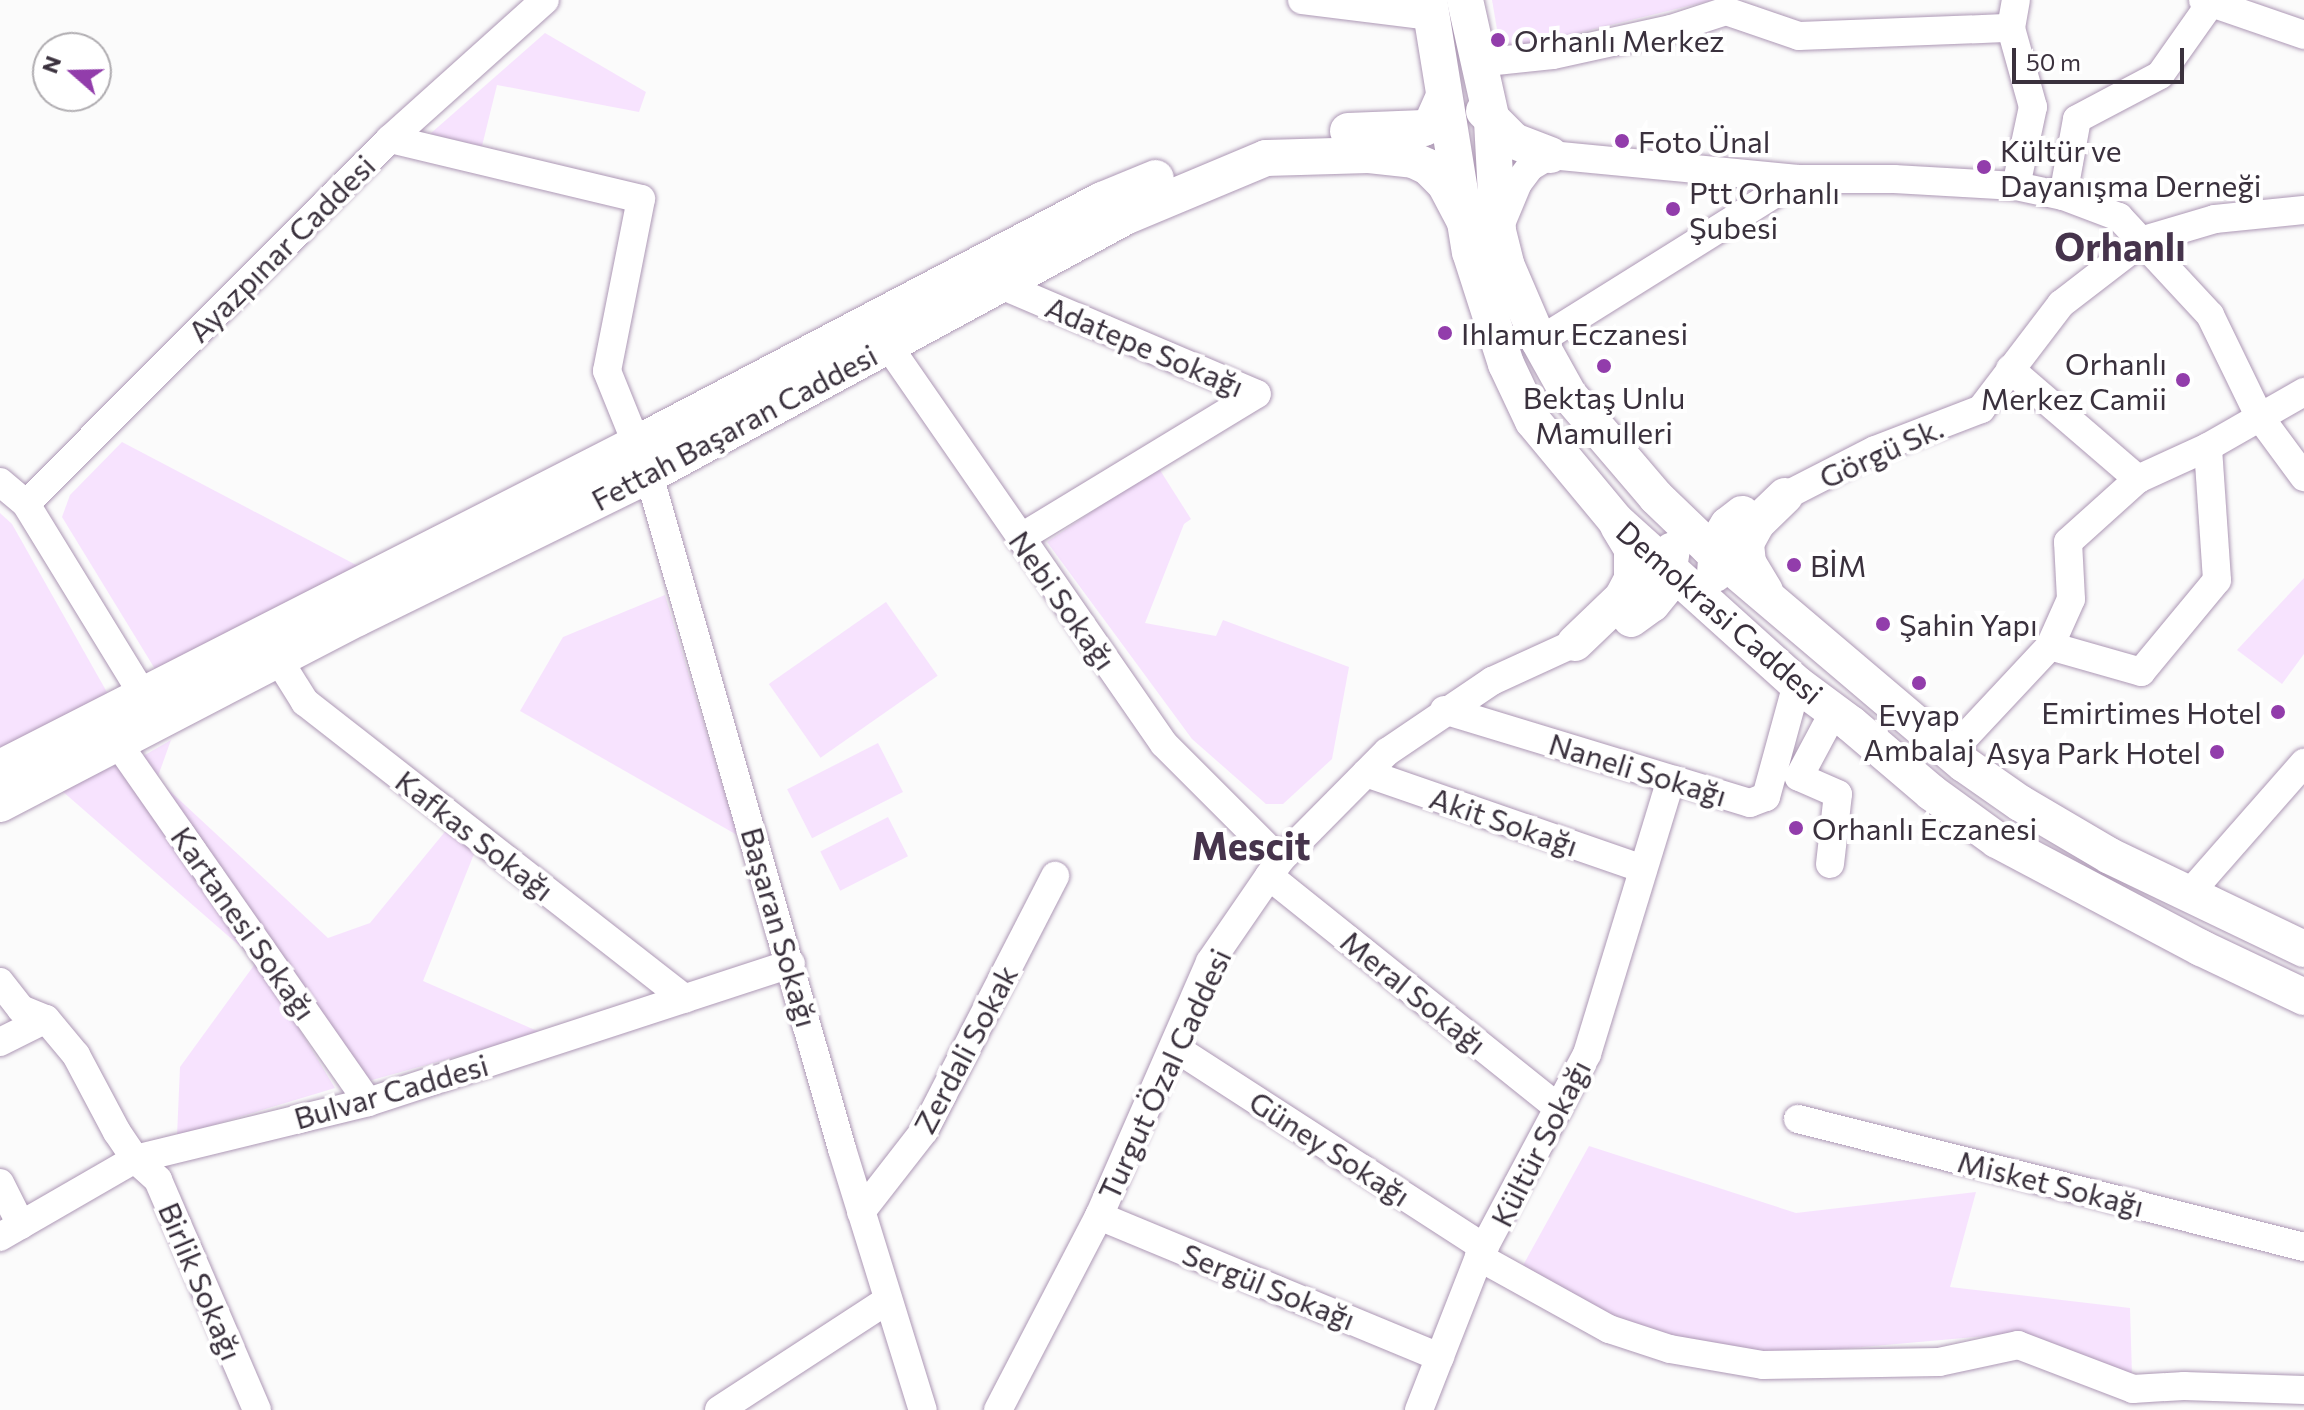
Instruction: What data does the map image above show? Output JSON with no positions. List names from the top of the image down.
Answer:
{
  "streets": {
    "main road": ["Fettah Başaran Caddesi", "Demokrasi Caddesi"],
    "street": [
      "Ayazpınar Caddesi",
      "Adatepe Sokağı",
      "Görgü Sk.",
      "Nebi Sokağı",
      "Naneli Sokağı",
      "Akit Sokağı",
      "Kafkas Sokağı",
      "Kartanesi Sokağı",
      "Başaran Sokağı",
      "Meral Sokağı",
      "Zerdali Sokak",
      "Turgut Özal Caddesi",
      "Bulvar Caddesi",
      "Kültür Sokağı",
      "Güney Sokağı",
      "Misket Sokağı",
      "Birlik Sokağı",
      "Sergül Sokağı"
    ]
  },
  "crossings": [
    ["Ayazpınar Caddesi", "Başaran Sokağı"],
    ["Adatepe Sokağı", "Fettah Başaran Caddesi"],
    ["Adatepe Sokağı", "Nebi Sokağı"],
    ["Fettah Başaran Caddesi", "Nebi Sokağı"],
    ["Fettah Başaran Caddesi", "Demokrasi Caddesi"],
    ["Fettah Başaran Caddesi", "Kafkas Sokağı"],
    ["Fettah Başaran Caddesi", "Kartanesi Sokağı"],
    ["Fettah Başaran Caddesi", "Başaran Sokağı"],
    ["Nebi Sokağı", "Meral Sokağı"],
    ["Nebi Sokağı", "Turgut Özal Caddesi"],
    ["Demokrasi Caddesi", "Naneli Sokağı"],
    ["Naneli Sokağı", "Turgut Özal Caddesi"],
    ["Naneli Sokağı", "Kültür Sokağı"],
    ["Akit Sokağı", "Turgut Özal Caddesi"],
    ["Akit Sokağı", "Kültür Sokağı"],
    ["Kafkas Sokağı", "Bulvar Caddesi"],
    ["Kartanesi Sokağı", "Bulvar Caddesi"],
    ["Başaran Sokağı", "Zerdali Sokak"],
    ["Başaran Sokağı", "Bulvar Caddesi"],
    ["Meral Sokağı", "Turgut Özal Caddesi"],
    ["Meral Sokağı", "Kültür Sokağı"],
    ["Turgut Özal Caddesi", "Güney Sokağı"],
    ["Turgut Özal Caddesi", "Sergül Sokağı"],
    ["Bulvar Caddesi", "Birlik Sokağı"],
    ["Kültür Sokağı", "Güney Sokağı"],
    ["Kültür Sokağı", "Sergül Sokağı"]
  ],
  "districts": ["Orhanlı", "Mescit"],
  "places": [
    "Orhanlı Merkez",
    "Foto Ünal",
    "Kültür ve Dayanışma Derneği",
    "Ptt Orhanlı Şubesi",
    "Ihlamur Eczanesi",
    "Bektaş Unlu Mamulleri",
    "Orhanlı Merkez Camii",
    "BİM",
    "Şahin Yapı",
    "Evyap Ambalaj",
    "Emirtimes Hotel",
    "Asya Park Hotel",
    "Orhanlı Eczanesi"
  ],
  "scale_bar": "50 m",
  "north": "left"
}
